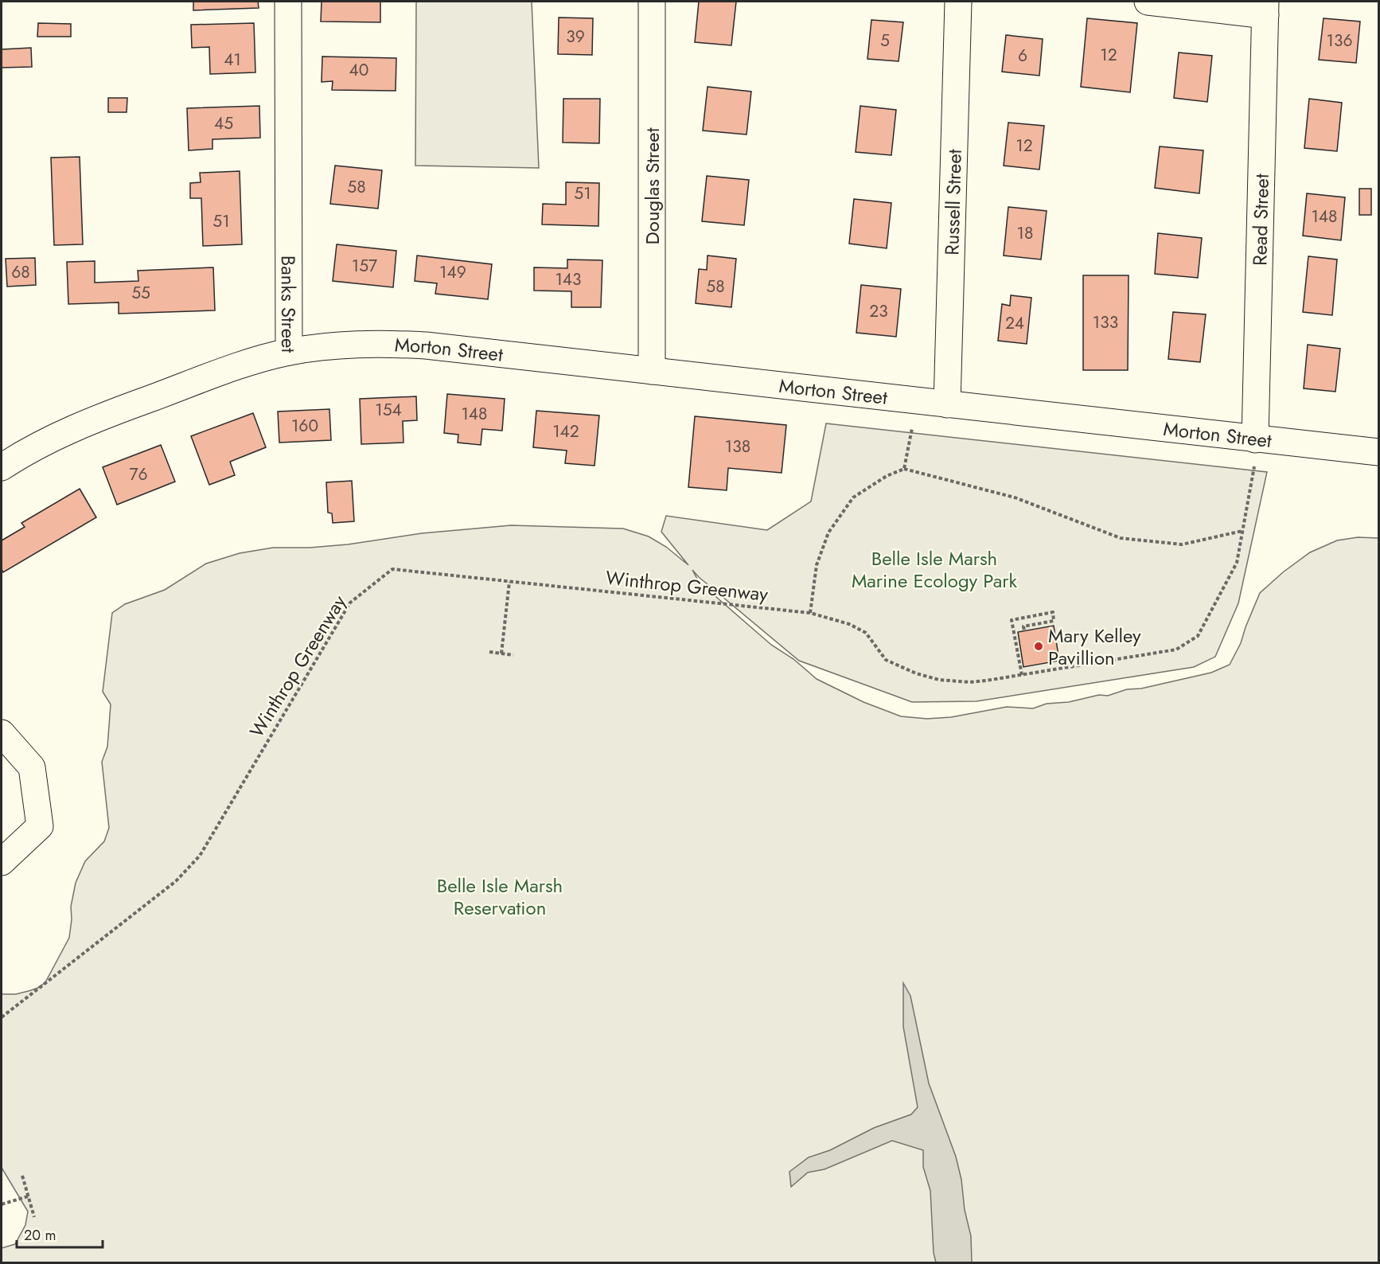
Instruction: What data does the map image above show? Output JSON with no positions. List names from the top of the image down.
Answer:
{
  "streets": {
    "street": [
      "Douglas Street",
      "Russell Street",
      "Read Street",
      "Banks Street",
      "Morton Street"
    ],
    "path": ["Winthrop Greenway"]
  },
  "crossings": [
    ["Douglas Street", "Morton Street"],
    ["Russell Street", "Morton Street"],
    ["Read Street", "Morton Street"],
    ["Read Street", "Winthrop Greenway"],
    ["Banks Street", "Morton Street"],
    ["Morton Street", "Winthrop Greenway"]
  ],
  "parks": ["Belle Isle Marsh Marine Ecology Park", "Belle Isle Marsh Reservation"],
  "places": ["Mary Kelley Pavillion"],
  "house_numbers": [
    "39",
    "5",
    "136",
    "12",
    "6",
    "41",
    "40",
    "45",
    "12",
    "58",
    "51",
    "148",
    "51",
    "18",
    "157",
    "68",
    "149",
    "143",
    "58",
    "55",
    "23",
    "133",
    "24",
    "154",
    "148",
    "160",
    "142",
    "138",
    "76"
  ],
  "scale_bar": "20 m"
}
